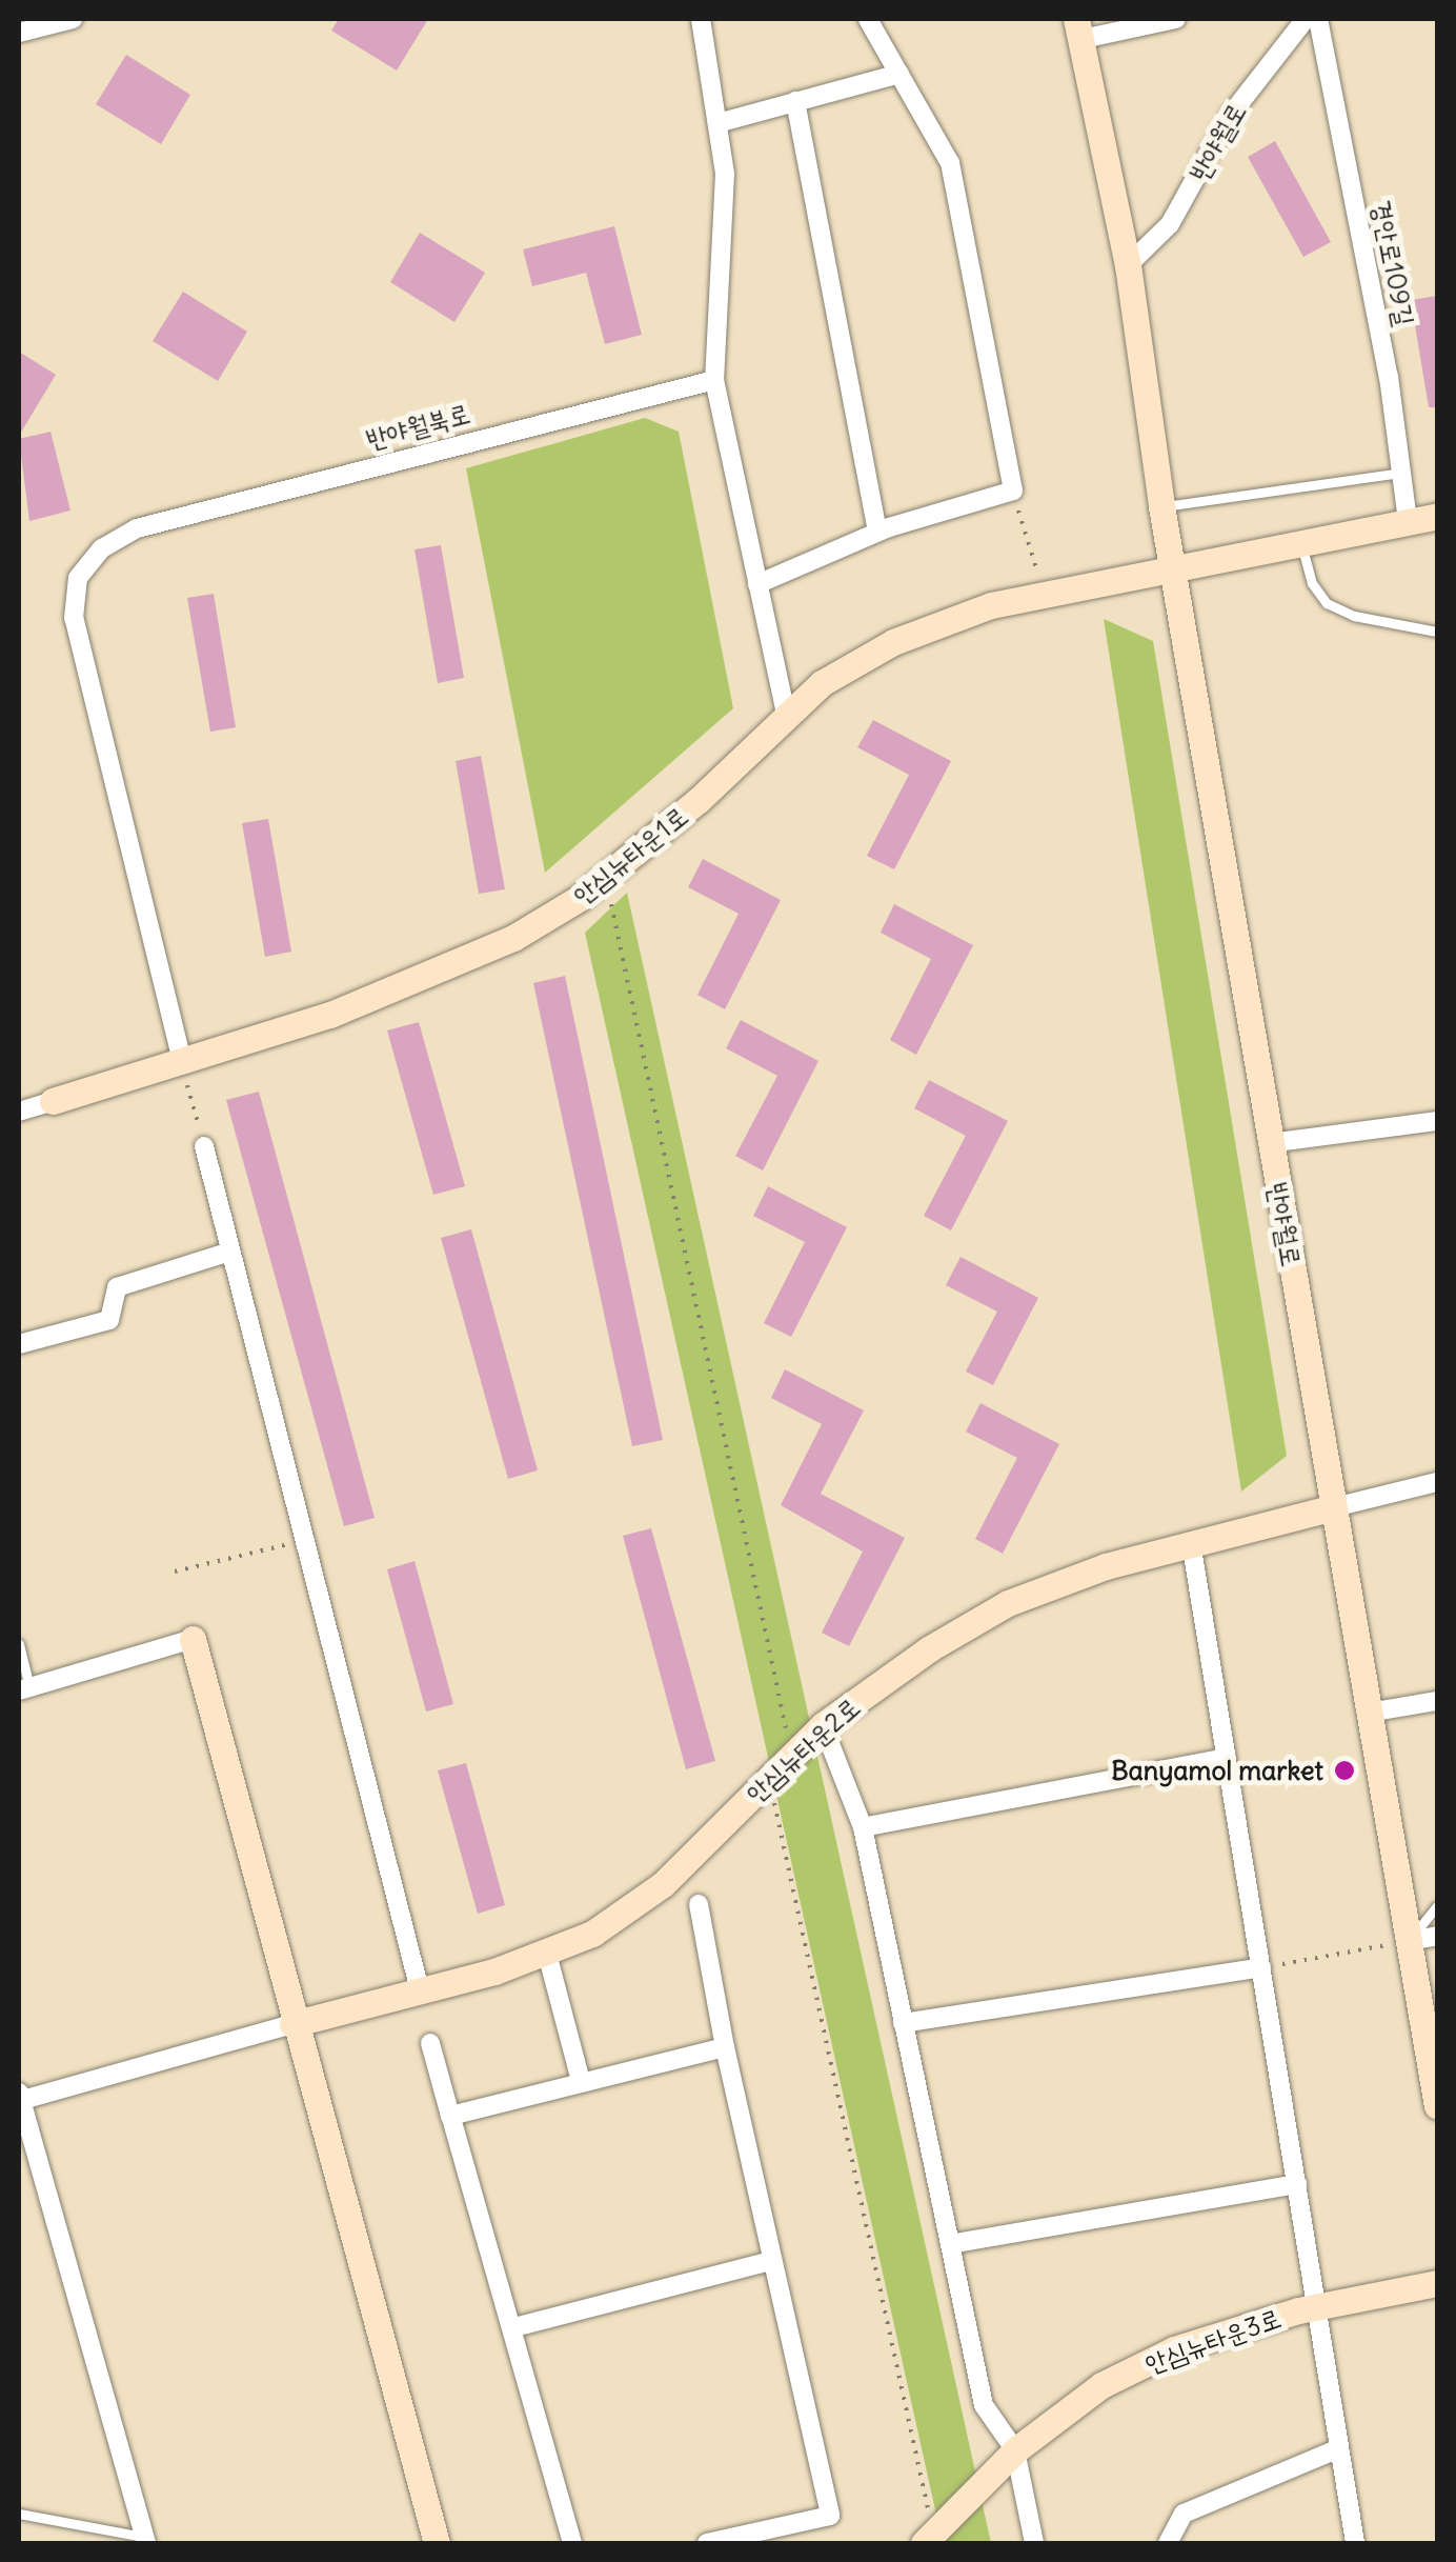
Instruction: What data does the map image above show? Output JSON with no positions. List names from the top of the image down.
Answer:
{
  "streets": {
    "street": [
      "반야월로",
      "경안로109길",
      "반야월북로",
      "안심뉴타운1로",
      "안심뉴타운2로",
      "안심뉴타운3로"
    ]
  },
  "crossings": [
    ["반야월로", "안심뉴타운1로"],
    ["반야월로", "안심뉴타운2로"],
    ["경안로109길", "안심뉴타운1로"],
    ["반야월북로", "안심뉴타운1로"]
  ],
  "places": ["Banyamol market"]
}
